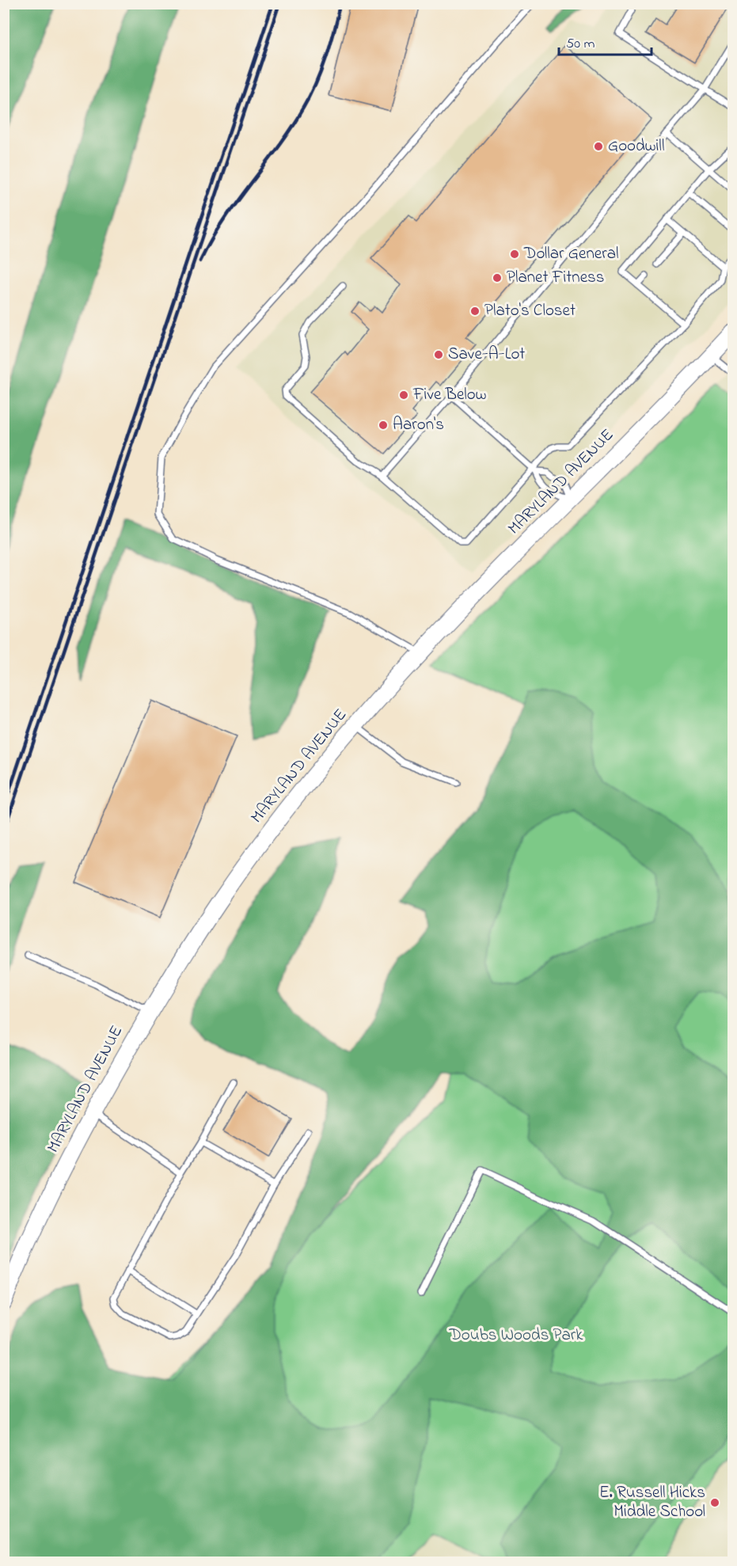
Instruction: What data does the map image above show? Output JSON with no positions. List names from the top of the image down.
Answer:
{
  "streets": {
    "main road": ["MARYLAND AVENUE"]
  },
  "parks": ["Doubs Woods Park"],
  "places": [
    "Goodwill",
    "Dollar General",
    "Planet Fitness",
    "Plato's Closet",
    "Save-A-Lot",
    "Five Below",
    "Aaron's",
    "E. Russell Hicks Middle School"
  ],
  "scale_bar": "50 m"
}
